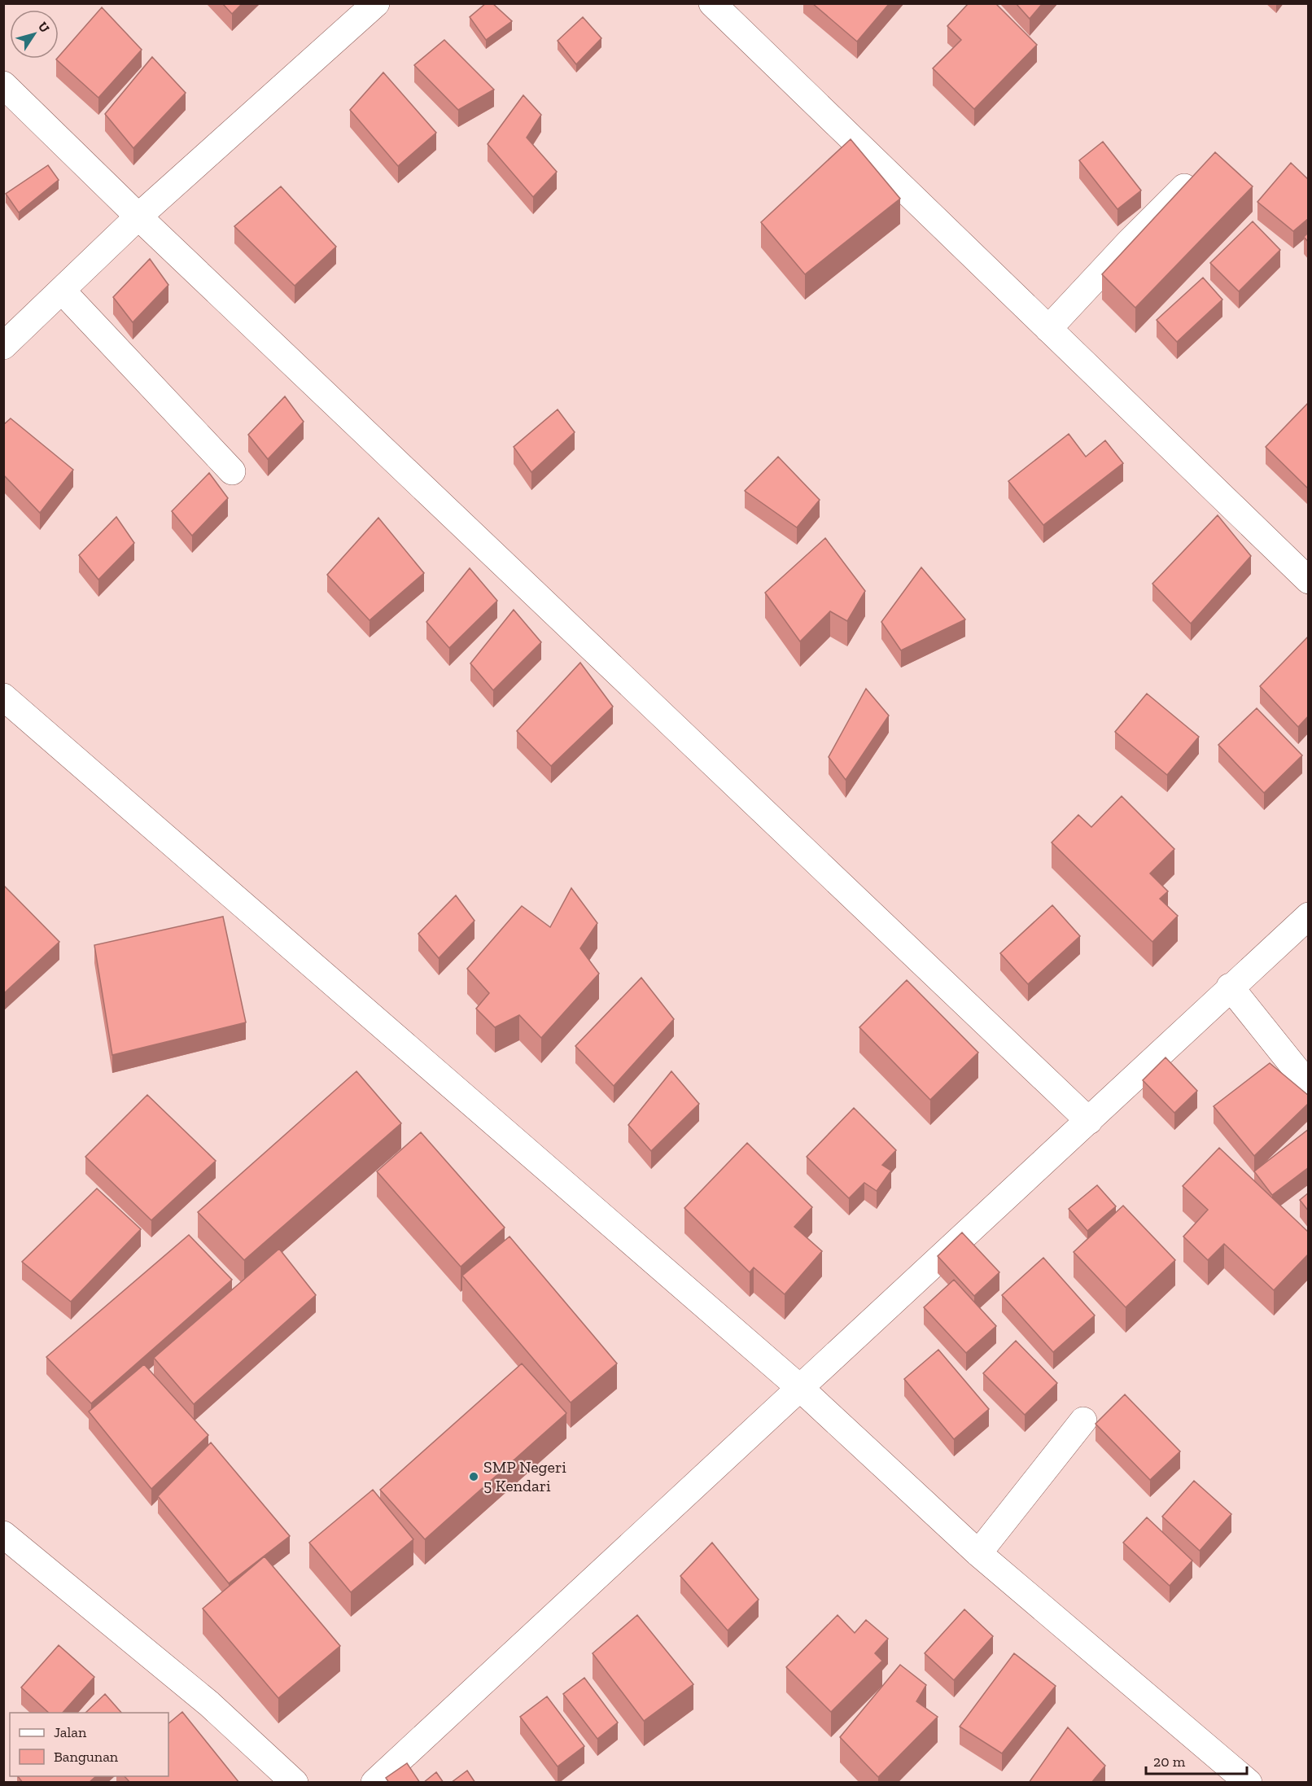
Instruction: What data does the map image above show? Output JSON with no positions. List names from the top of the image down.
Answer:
{
  "places": ["SMP Negeri 5 Kendari"],
  "legend": ["Jalan", "Bangunan"],
  "scale_bar": "20 m",
  "north": "top right"
}
